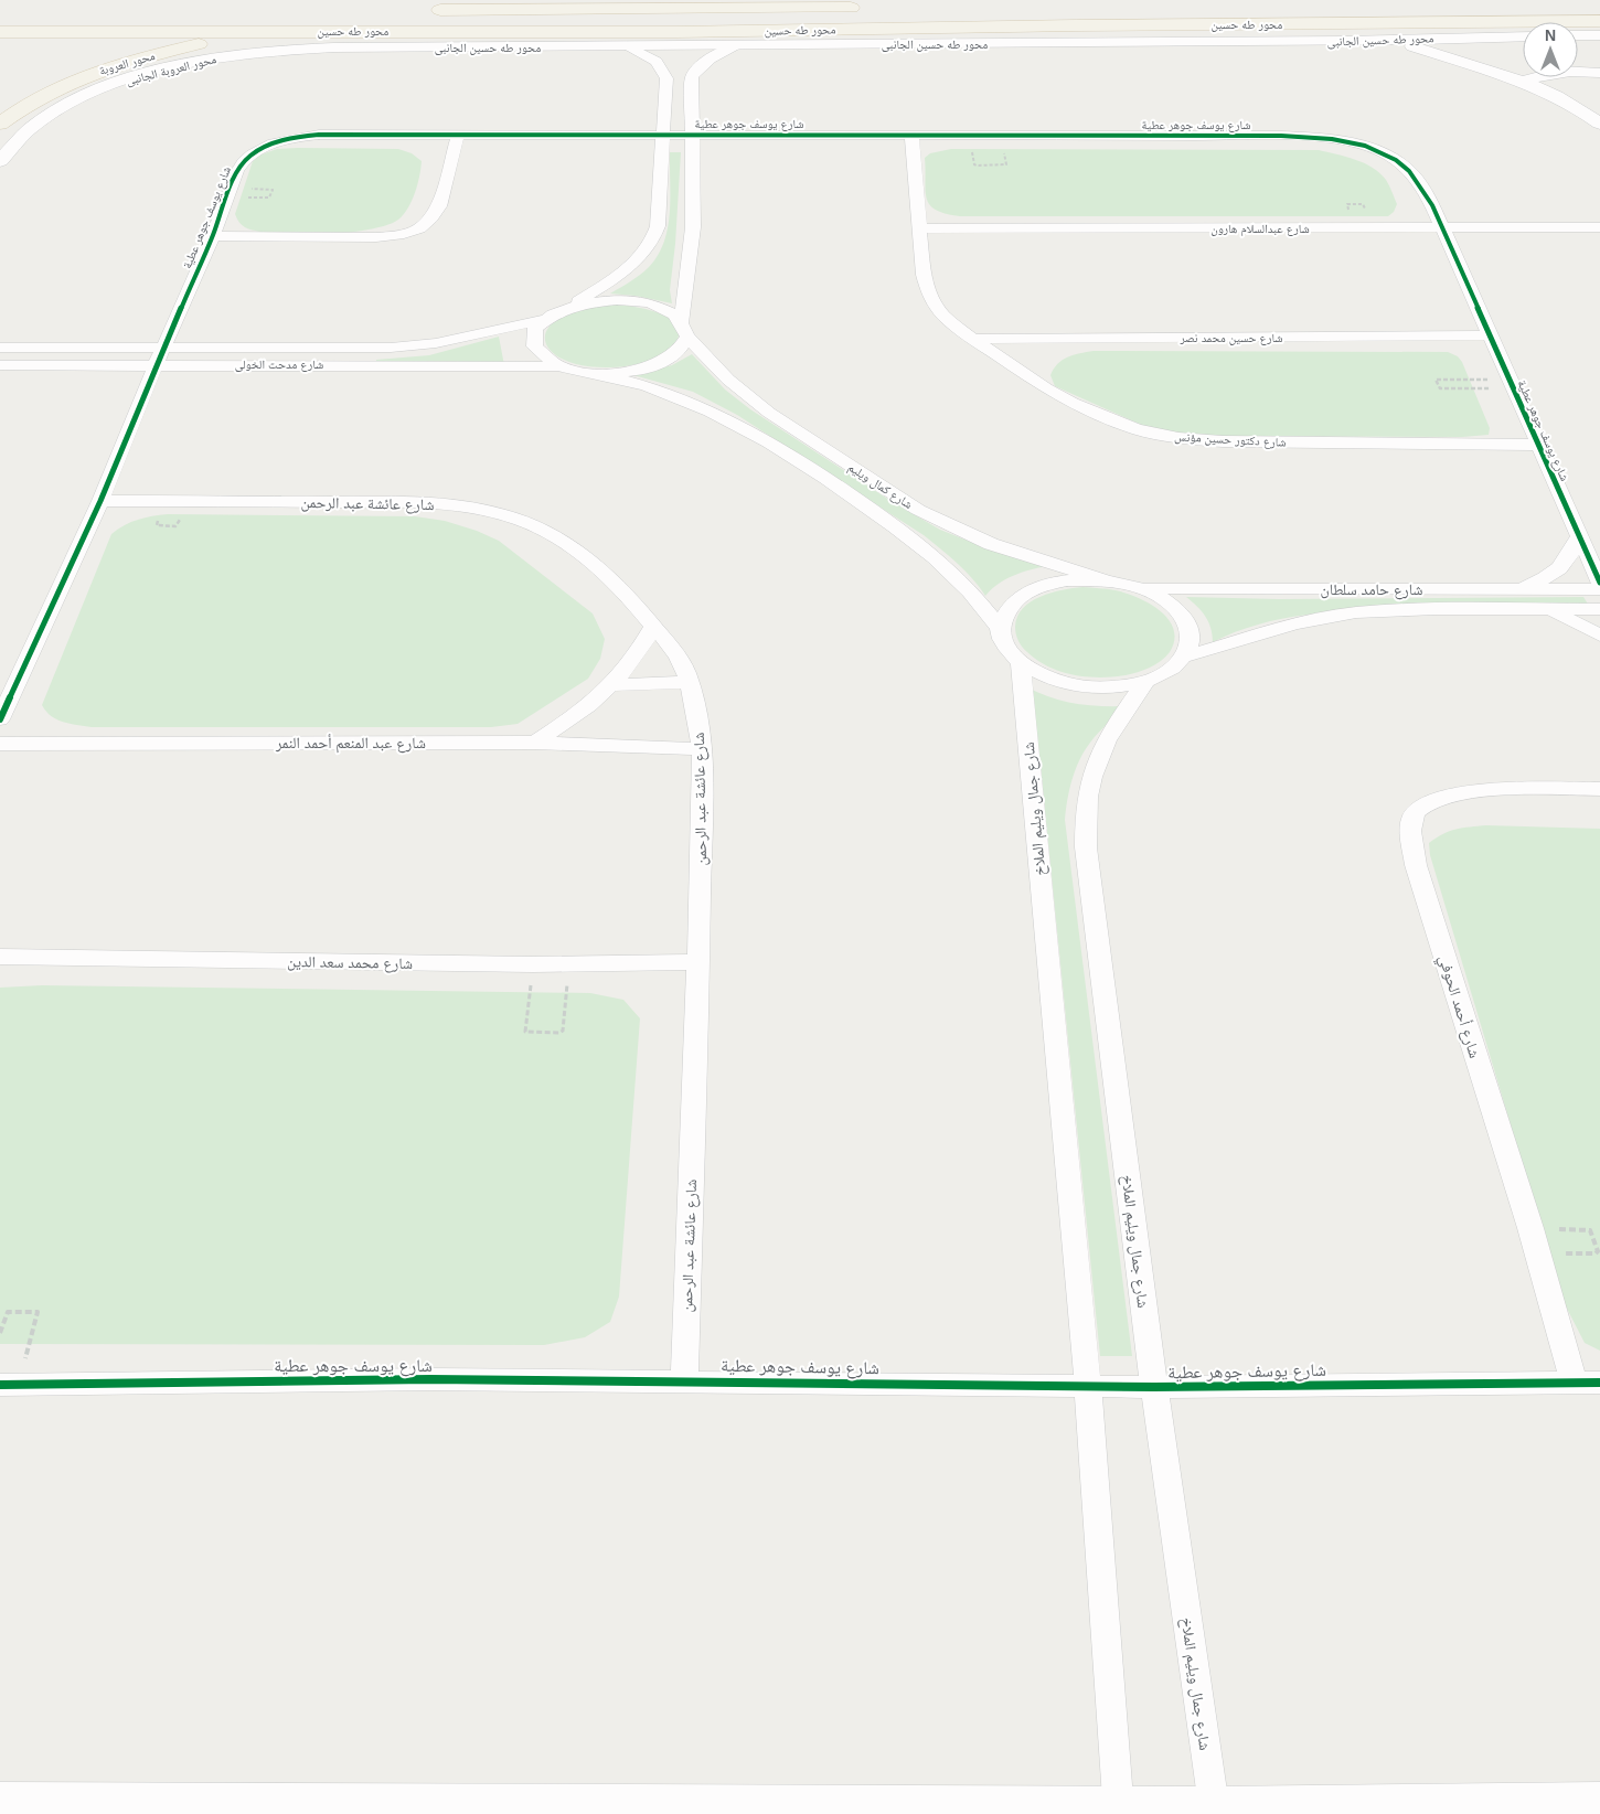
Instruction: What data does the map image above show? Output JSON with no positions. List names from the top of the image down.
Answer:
{
  "streets": {
    "main road": ["محور طه حسين", "محور العروبة"],
    "street": [
      "محور طه حسين الجانبى",
      "محور العروبة الجانبى",
      "شارع يوسف جوهر عطية",
      "شارع عبدالسلام هارون",
      "شارع حسين محمد نصر",
      "شارع مدحت الخولى",
      "شارع دكتور حسين مؤنس",
      "شارع كمال ويليم",
      "شارع عائشة عبد الرحمن",
      "شارع حامد سلطان",
      "شارع عبد المنعم أحمد النمر",
      "شارع جمال ويليم الملاخ",
      "شارع محمد سعد الدين",
      "شارع أحمد الحوفي"
    ]
  },
  "crossings": [
    ["محور طه حسين", "محور طه حسين الجانبى"],
    ["محور طه حسين", "محور العروبة"],
    ["محور طه حسين الجانبى", "محور العروبة الجانبى"],
    ["شارع يوسف جوهر عطية", "شارع عبدالسلام هارون"],
    ["شارع يوسف جوهر عطية", "شارع حسين محمد نصر"],
    ["شارع يوسف جوهر عطية", "شارع مدحت الخولى"],
    ["شارع يوسف جوهر عطية", "شارع دكتور حسين مؤنس"],
    ["شارع يوسف جوهر عطية", "شارع عائشة عبد الرحمن"],
    ["شارع يوسف جوهر عطية", "شارع جمال ويليم الملاخ"],
    ["شارع يوسف جوهر عطية", "شارع أحمد الحوفي"],
    ["شارع عبدالسلام هارون", "شارع دكتور حسين مؤنس"],
    ["شارع حسين محمد نصر", "شارع دكتور حسين مؤنس"],
    ["شارع مدحت الخولى", "شارع كمال ويليم"],
    ["شارع كمال ويليم", "شارع حامد سلطان"],
    ["شارع كمال ويليم", "شارع جمال ويليم الملاخ"],
    ["شارع عائشة عبد الرحمن", "شارع عبد المنعم أحمد النمر"],
    ["شارع عائشة عبد الرحمن", "شارع محمد سعد الدين"],
    ["شارع حامد سلطان", "شارع جمال ويليم الملاخ"]
  ],
  "north": "top"
}
